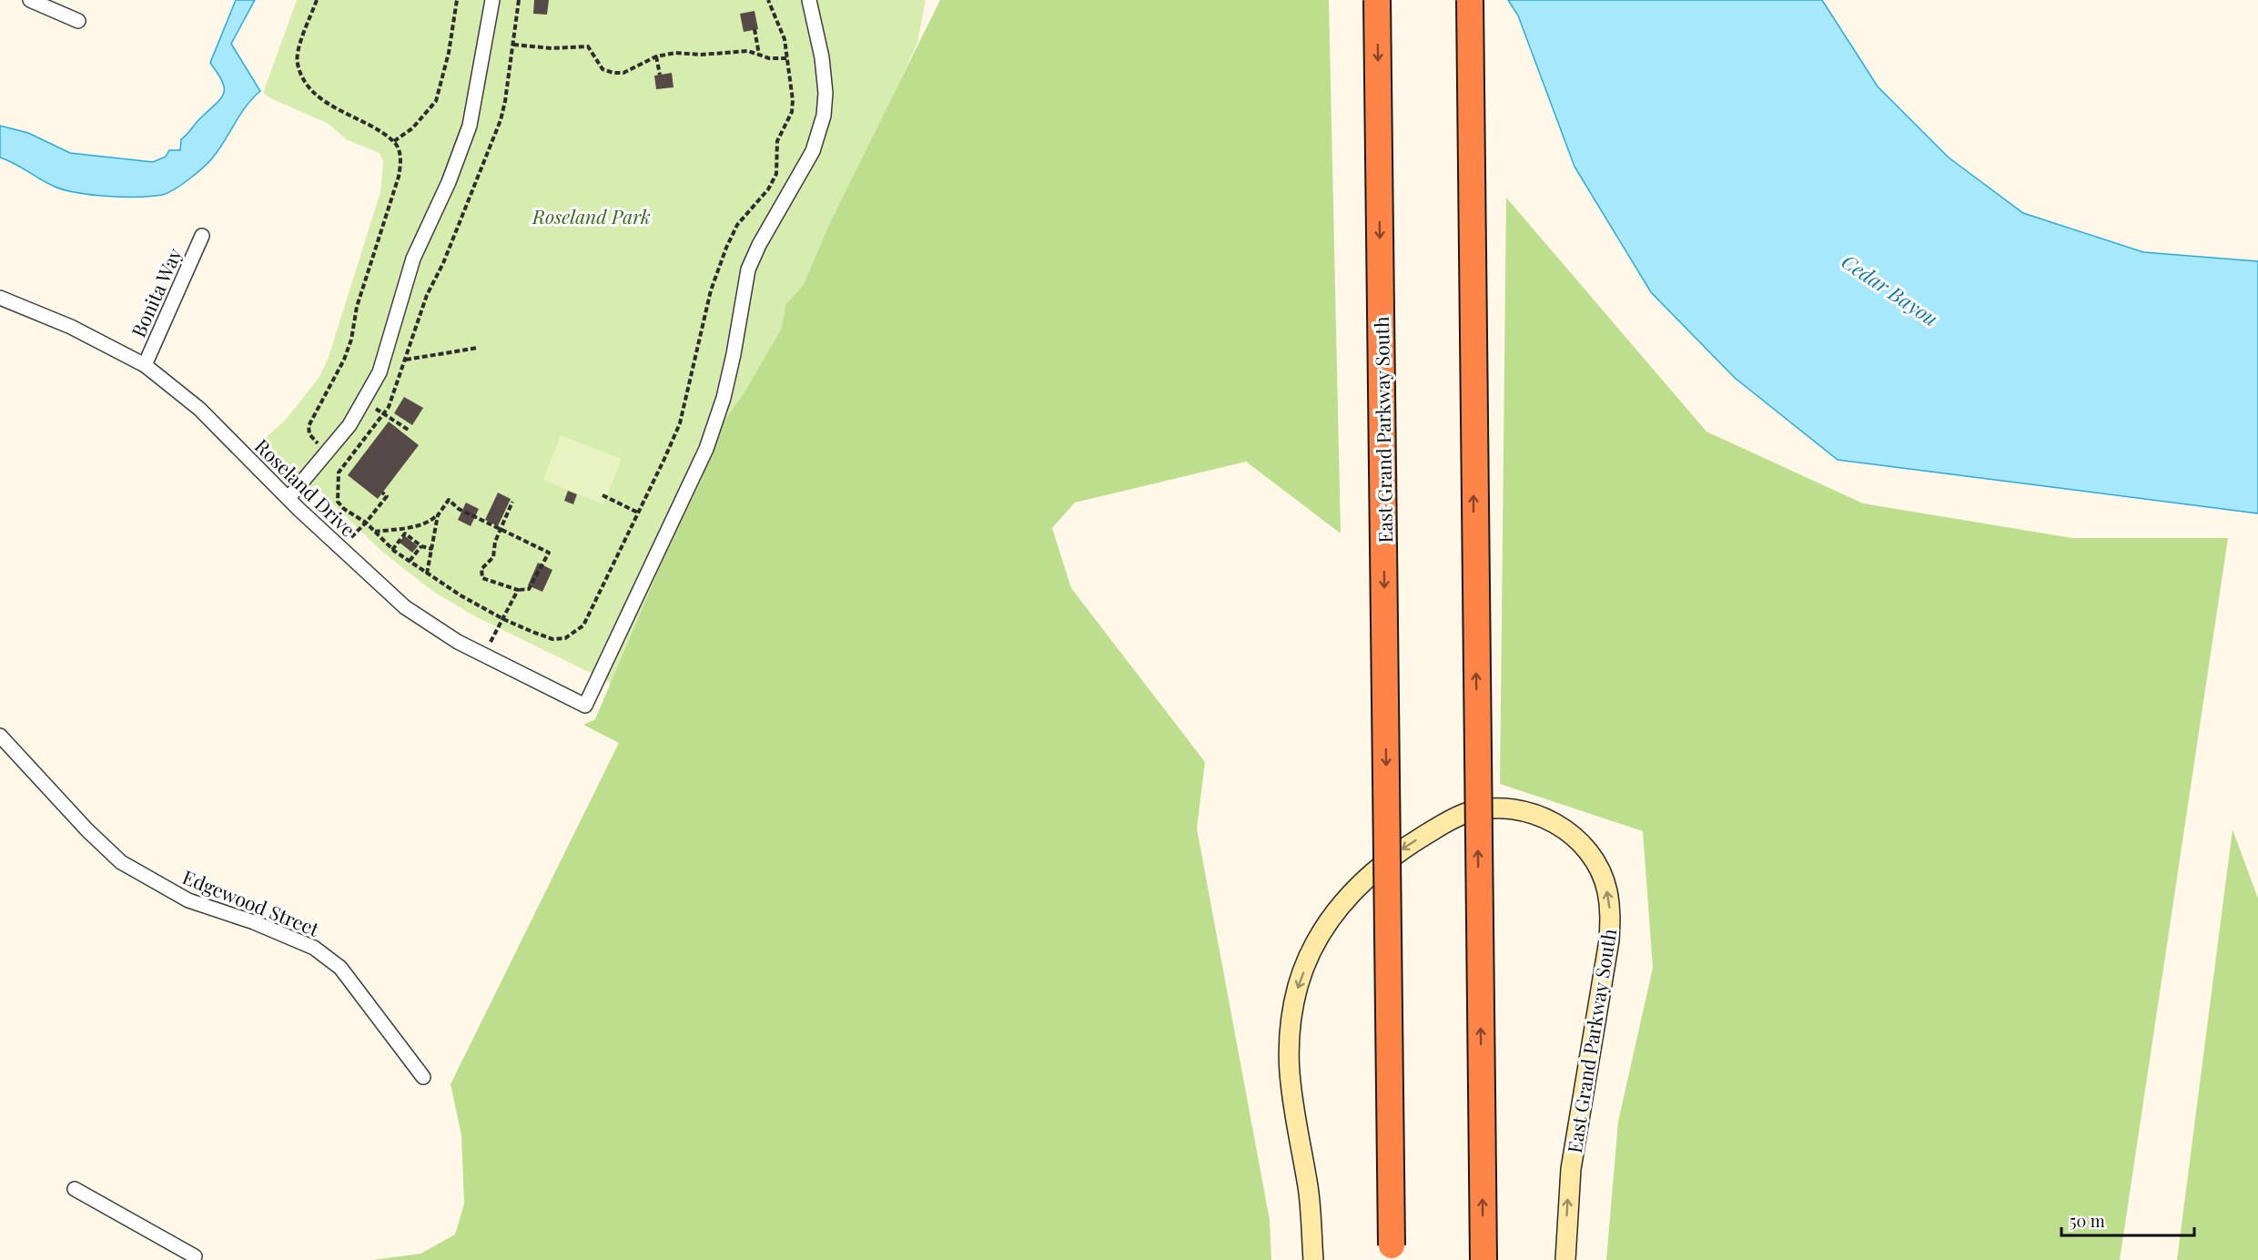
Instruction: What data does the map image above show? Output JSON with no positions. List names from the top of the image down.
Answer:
{
  "streets": {
    "highway": ["East Grand Parkway South"],
    "street": ["Bonita Way", "Roseland Drive", "Edgewood Street"]
  },
  "crossings": [
    ["Bonita Way", "Roseland Drive"]
  ],
  "water": ["Cedar Bayou"],
  "parks": ["Roseland Park"],
  "scale_bar": "50 m"
}
